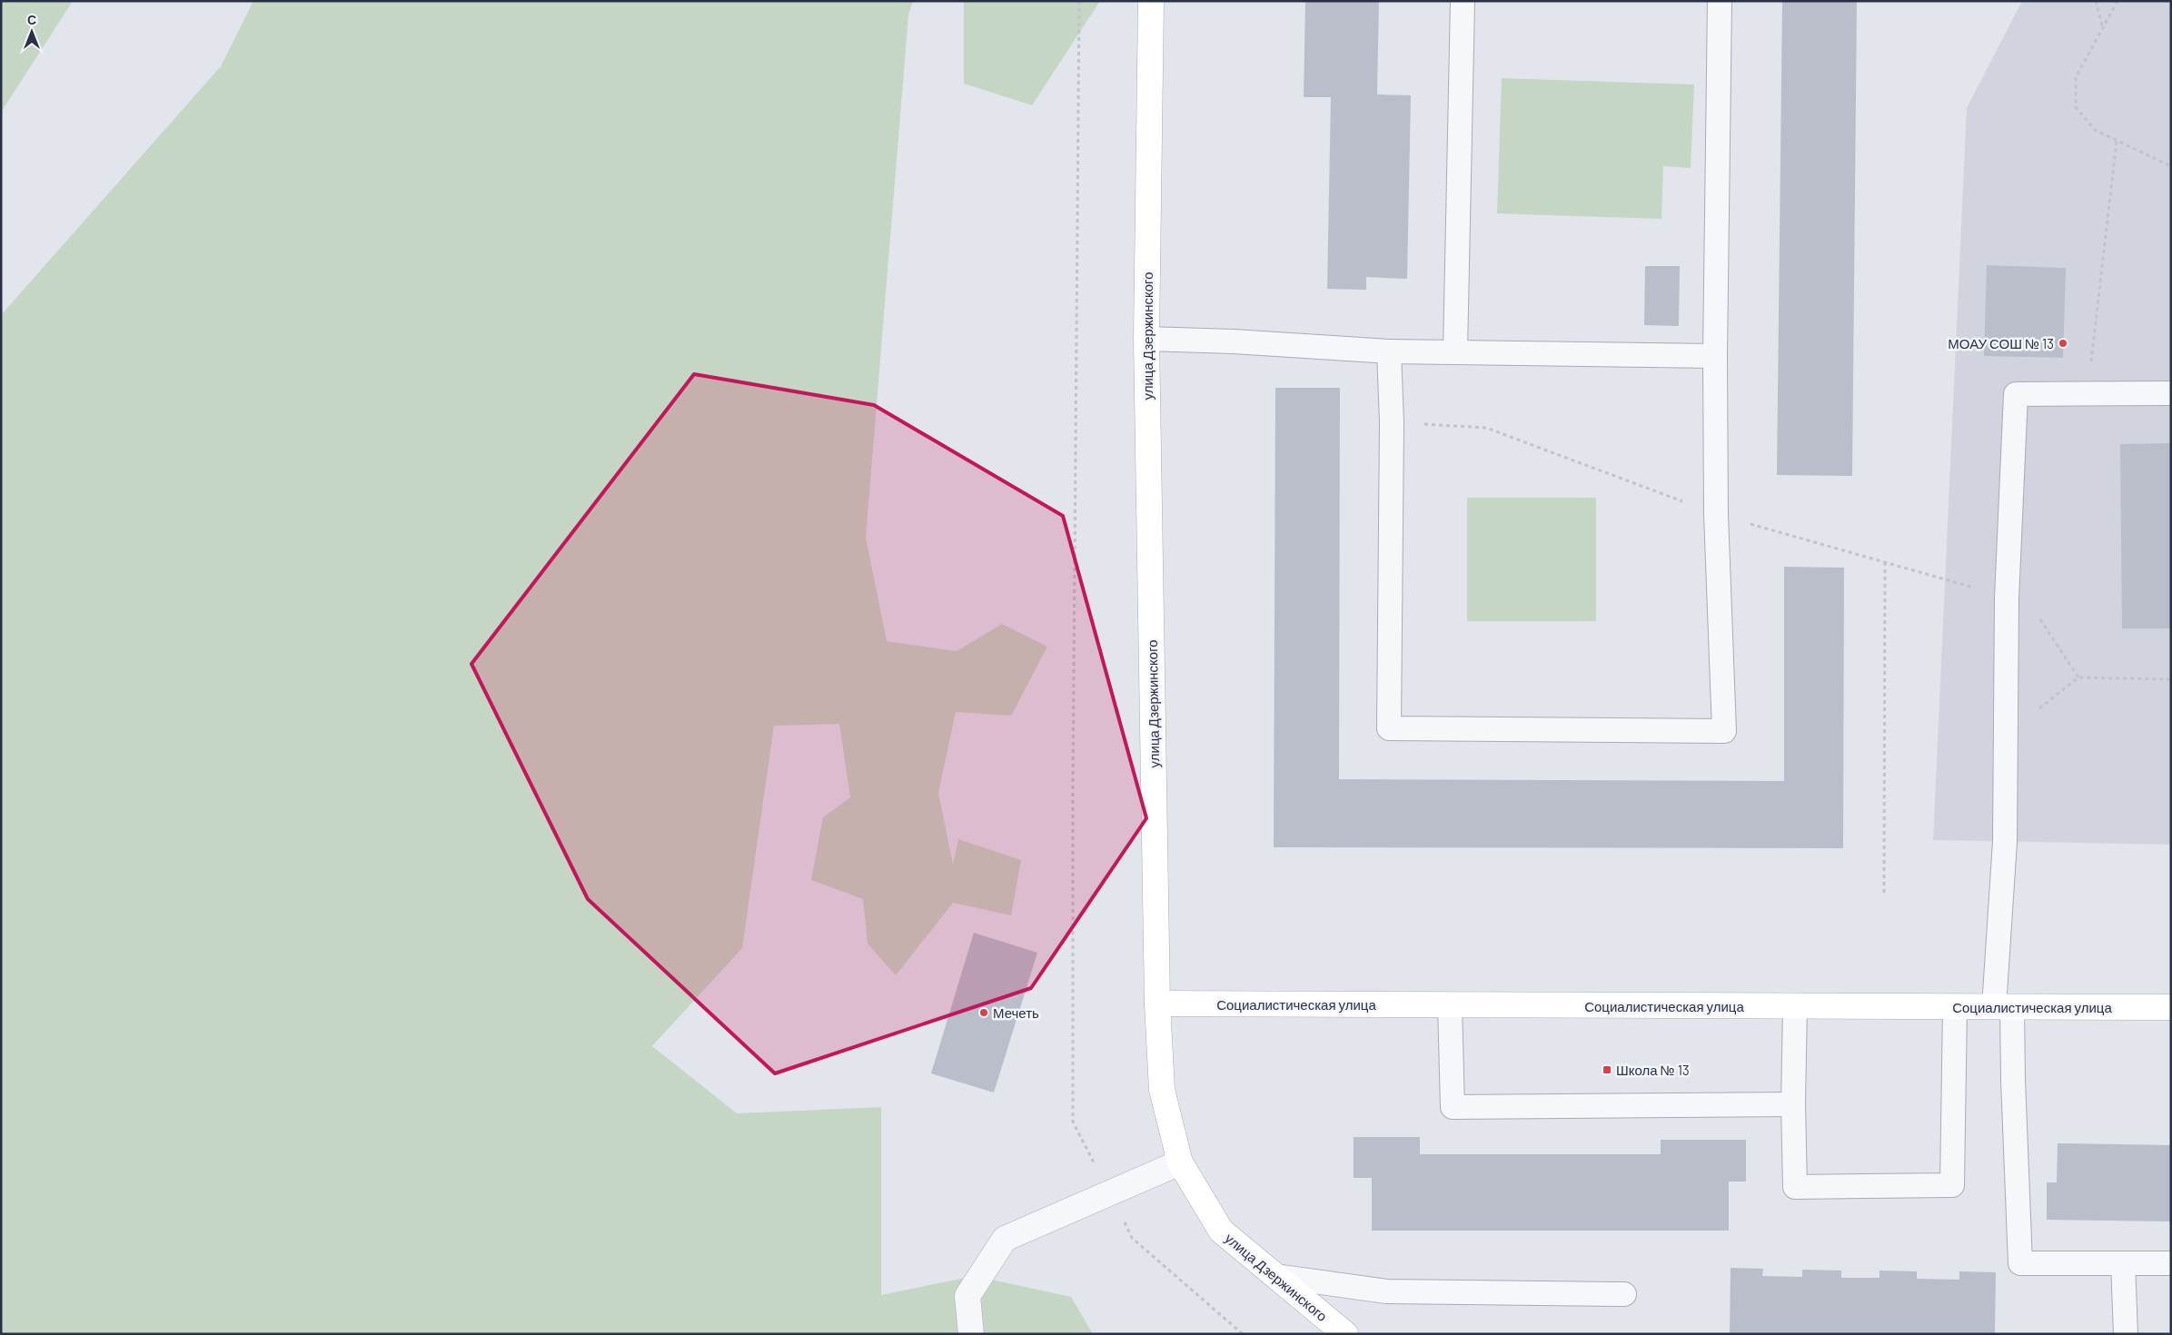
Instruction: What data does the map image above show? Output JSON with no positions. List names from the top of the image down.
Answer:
{
  "streets": {
    "main road": ["улица Дзержинского", "Социалистическая улица"]
  },
  "crossings": [
    ["улица Дзержинского", "Социалистическая улица"]
  ],
  "places": {
    "other": ["МОАУ СОШ № 13", "Мечеть"],
    "transit": ["Школа № 13"]
  },
  "north": "top"
}
